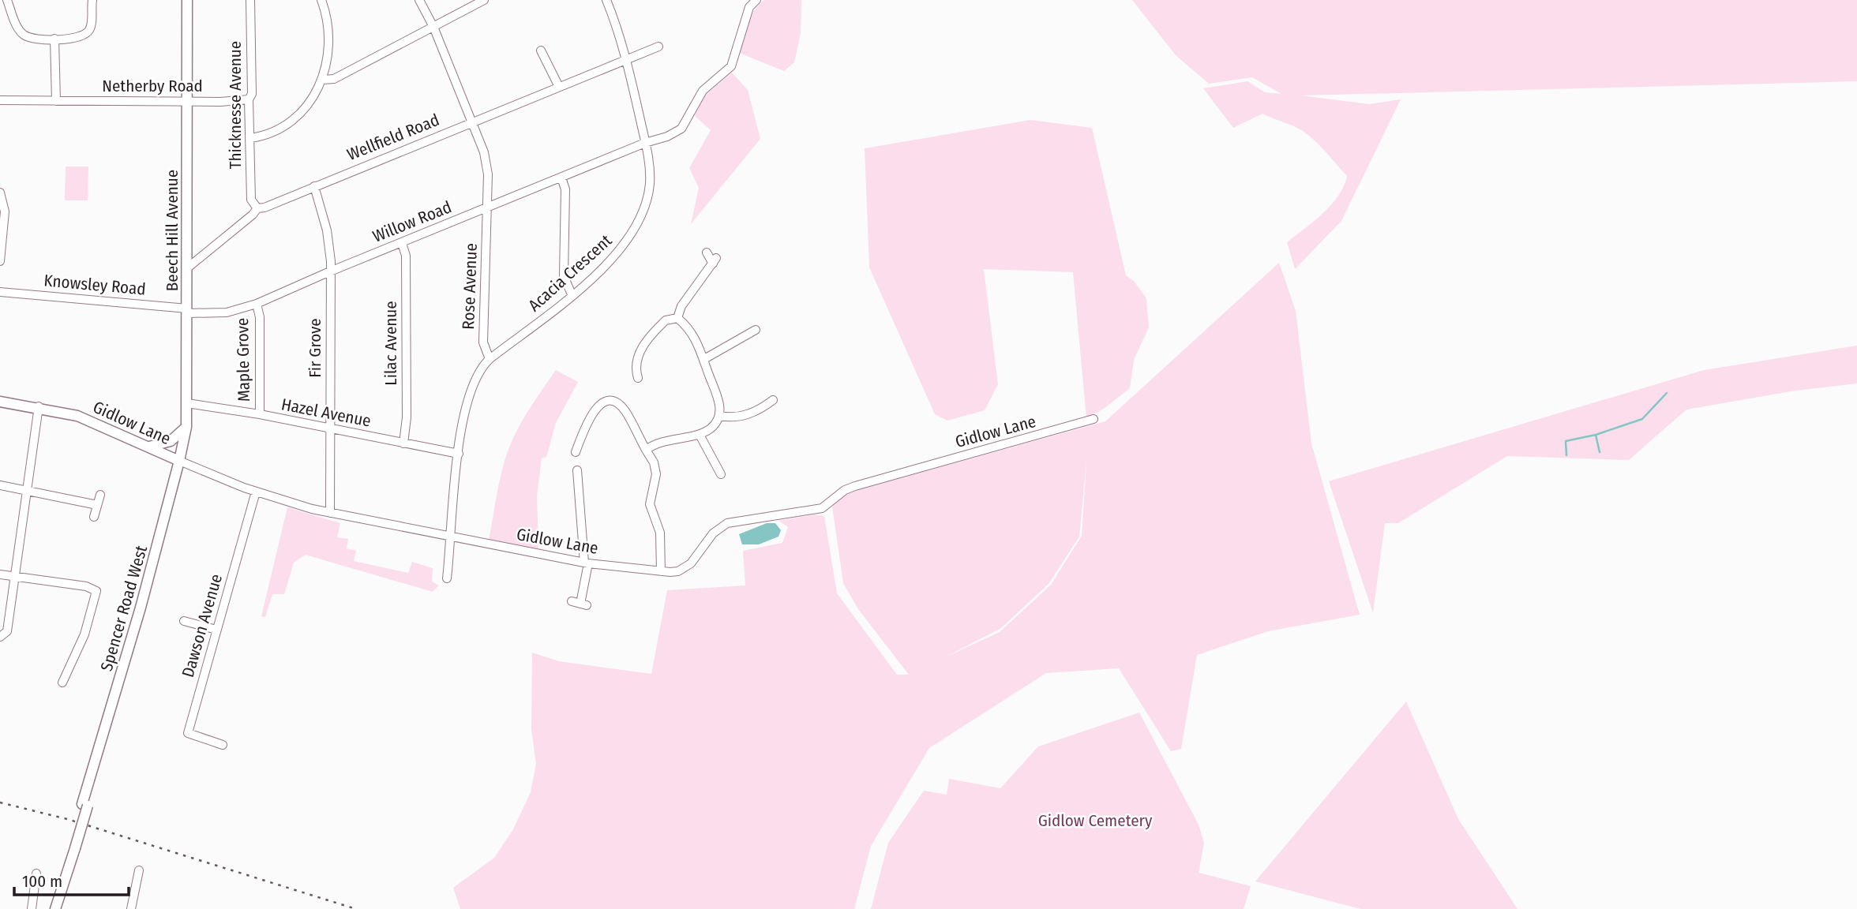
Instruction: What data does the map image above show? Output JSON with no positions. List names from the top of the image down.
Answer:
{
  "streets": {
    "street": [
      "Netherby Road",
      "Thicknesse Avenue",
      "Wellfield Road",
      "Willow Road",
      "Beech Hill Avenue",
      "Acacia Crescent",
      "Knowsley Road",
      "Rose Avenue",
      "Lilac Avenue",
      "Fir Grove",
      "Maple Grove",
      "Hazel Avenue",
      "Gidlow Lane",
      "Spencer Road West",
      "Dawson Avenue"
    ]
  },
  "crossings": [
    ["Netherby Road", "Thicknesse Avenue"],
    ["Netherby Road", "Beech Hill Avenue"],
    ["Thicknesse Avenue", "Wellfield Road"],
    ["Wellfield Road", "Beech Hill Avenue"],
    ["Wellfield Road", "Acacia Crescent"],
    ["Wellfield Road", "Rose Avenue"],
    ["Wellfield Road", "Fir Grove"],
    ["Willow Road", "Beech Hill Avenue"],
    ["Willow Road", "Acacia Crescent"],
    ["Willow Road", "Knowsley Road"],
    ["Willow Road", "Rose Avenue"],
    ["Willow Road", "Lilac Avenue"],
    ["Willow Road", "Fir Grove"],
    ["Willow Road", "Maple Grove"],
    ["Beech Hill Avenue", "Knowsley Road"],
    ["Beech Hill Avenue", "Hazel Avenue"],
    ["Beech Hill Avenue", "Gidlow Lane"],
    ["Beech Hill Avenue", "Spencer Road West"],
    ["Acacia Crescent", "Rose Avenue"],
    ["Lilac Avenue", "Hazel Avenue"],
    ["Fir Grove", "Hazel Avenue"],
    ["Fir Grove", "Gidlow Lane"],
    ["Maple Grove", "Hazel Avenue"],
    ["Gidlow Lane", "Spencer Road West"],
    ["Gidlow Lane", "Dawson Avenue"]
  ],
  "parks": ["Gidlow Cemetery"],
  "scale_bar": "100 m"
}
